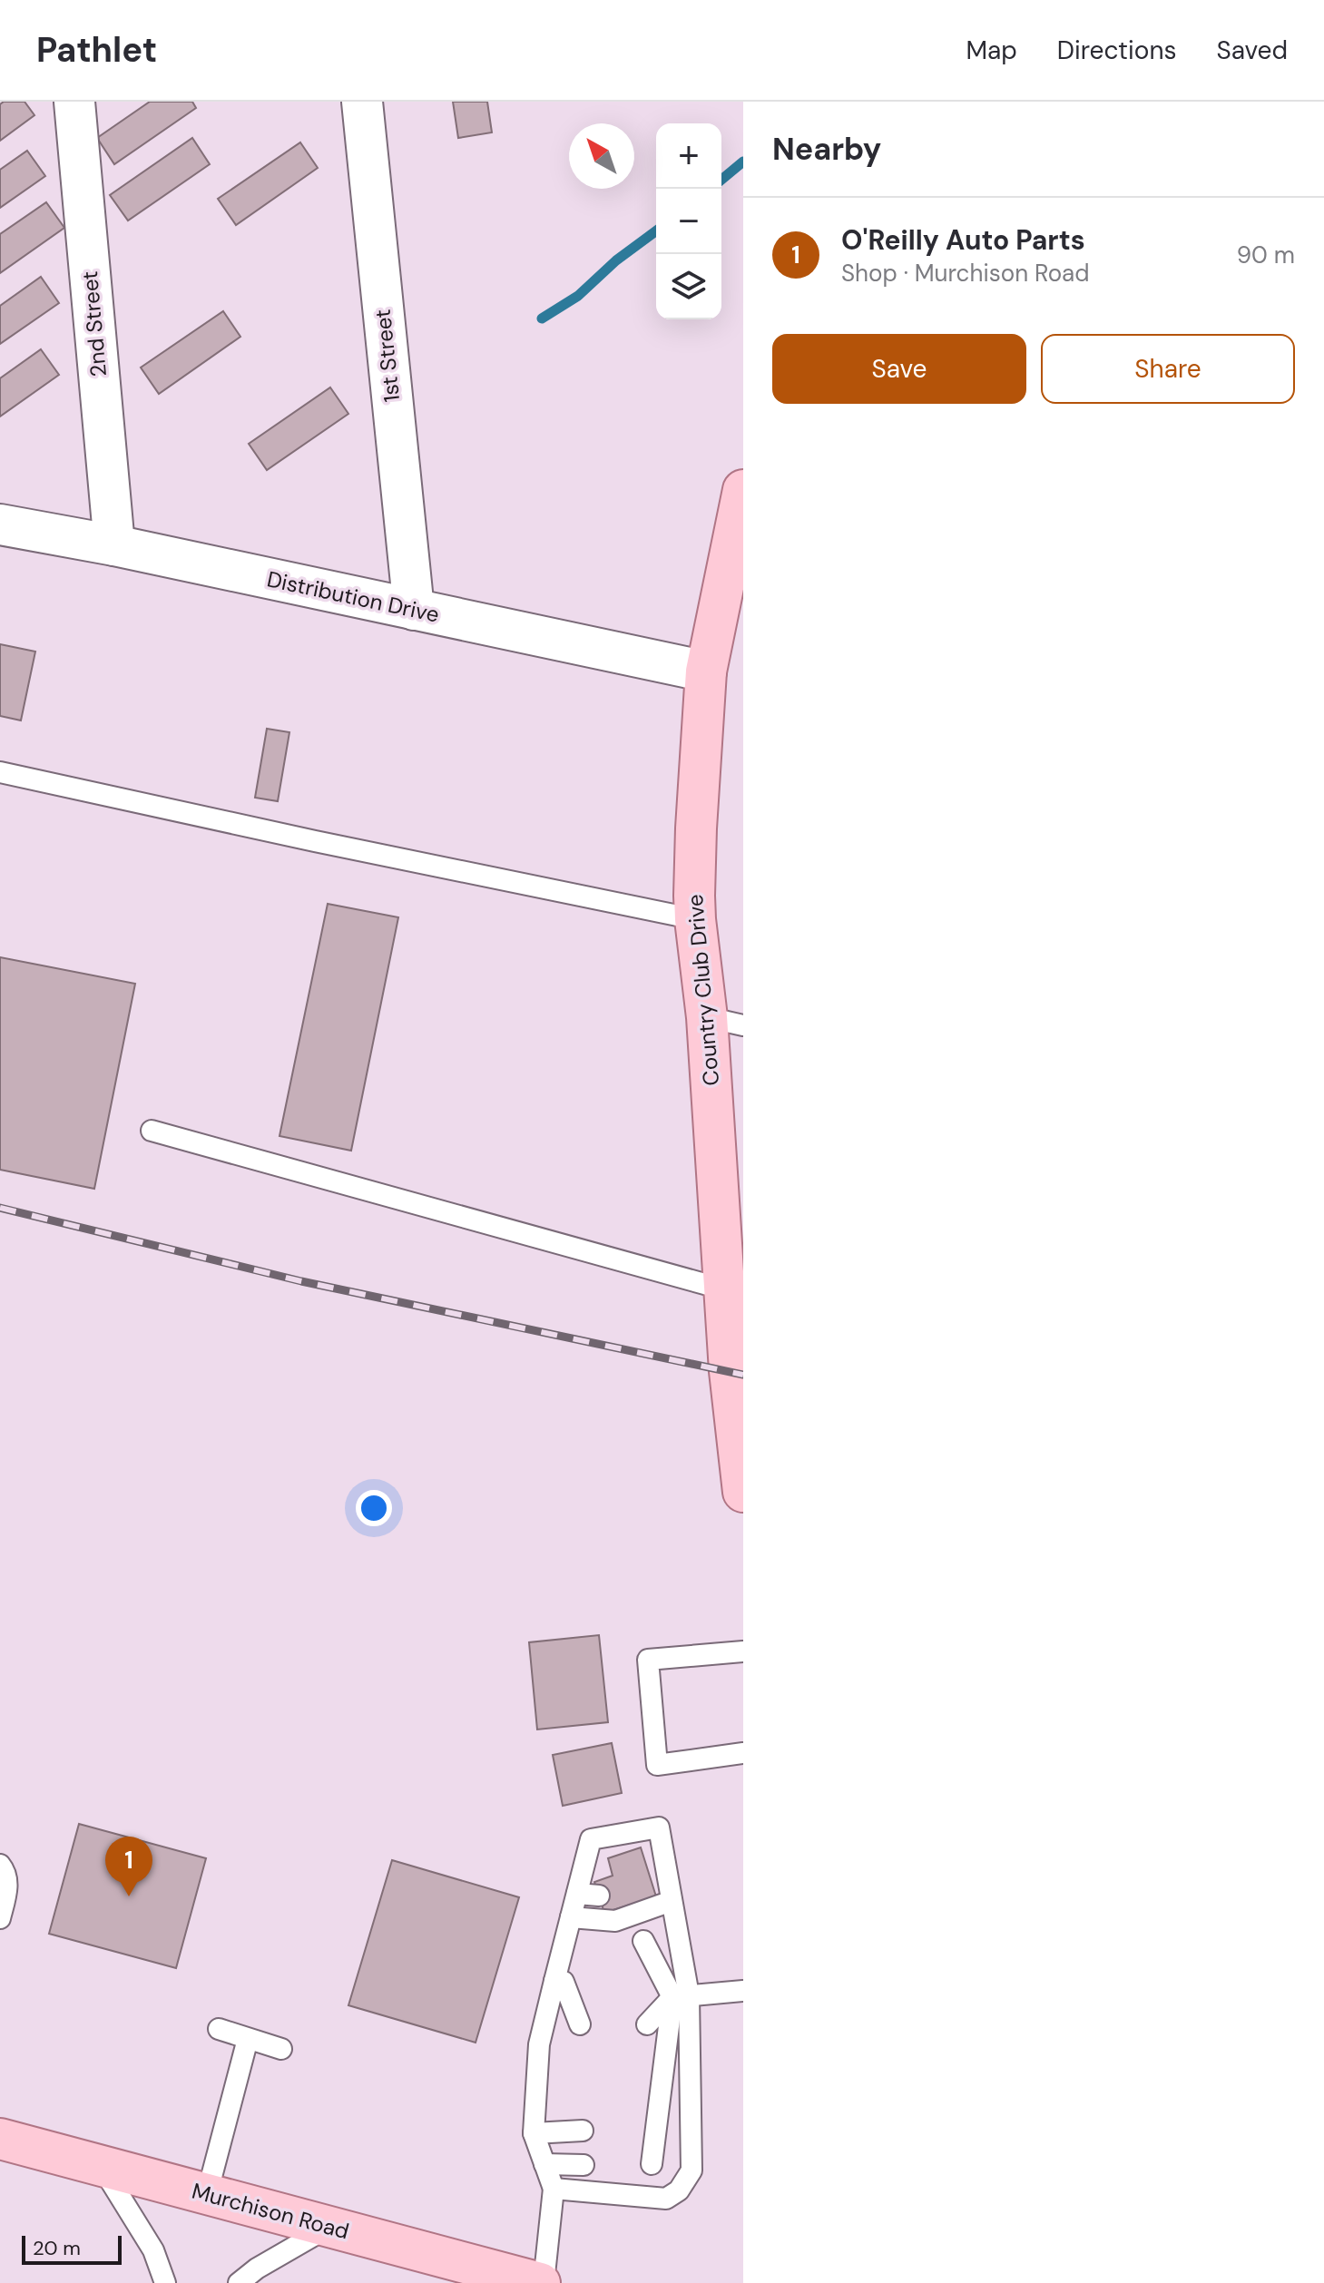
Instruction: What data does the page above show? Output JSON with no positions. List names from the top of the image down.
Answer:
{
  "streets": {
    "main road": ["Country Club Drive", "Murchison Road"],
    "street": ["2nd Street", "1st Street", "Distribution Drive"]
  },
  "crossings": [
    ["2nd Street", "Distribution Drive"],
    ["1st Street", "Distribution Drive"],
    ["Distribution Drive", "Country Club Drive"]
  ],
  "scale_bar": "20 m",
  "north": "top left",
  "page": {
    "header": "Pathlet",
    "nav": ["Map", "Directions", "Saved"],
    "heading": "Nearby",
    "map_buttons": ["+", "−"],
    "list": [
      {
        "mark": "1",
        "name": "O'Reilly Auto Parts",
        "note": "Shop · Murchison Road",
        "value": "90 m"
      }
    ],
    "buttons": ["Save", "Share"],
    "pins": "1",
    "scale": "20 m"
  }
}
